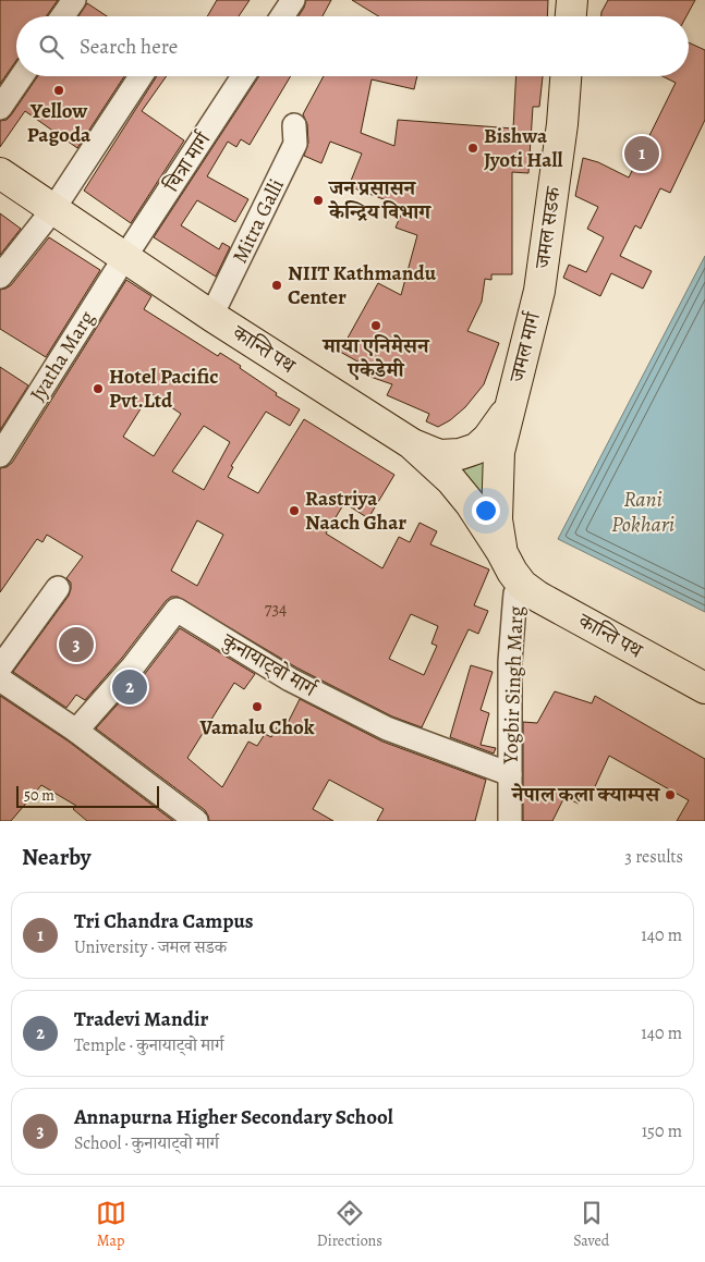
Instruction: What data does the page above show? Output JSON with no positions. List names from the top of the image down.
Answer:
{
  "streets": {
    "main road": ["जमल सडक", "जमल मार्ग", "कान्ति पथ"],
    "street": [
      "चित्रा मार्ग",
      "Mitra Galli",
      "Jyatha Marg",
      "कुनायाट्वो मार्ग",
      "Yogbir Singh Marg"
    ]
  },
  "crossings": [
    ["चित्रा मार्ग", "कान्ति पथ"],
    ["चित्रा मार्ग", "Jyatha Marg"],
    ["Mitra Galli", "कान्ति पथ"],
    ["जमल सडक", "जमल मार्ग"],
    ["जमल मार्ग", "कान्ति पथ"],
    ["कान्ति पथ", "Jyatha Marg"],
    ["कान्ति पथ", "Yogbir Singh Marg"],
    ["कुनायाट्वो मार्ग", "Yogbir Singh Marg"]
  ],
  "water": ["Rani Pokhari"],
  "places": [
    "Yellow Pagoda",
    "Bishwa Jyoti Hall",
    "जन प्रसासन केन्द्रिय विभाग",
    "NIIT Kathmandu Center",
    "माया एनिमेसन एकेडेमी",
    "Hotel Pacific Pvt.Ltd",
    "Rastriya Naach Ghar",
    "Vamalu Chok",
    "नेपाल कला क्याम्पस"
  ],
  "house_numbers": ["734"],
  "scale_bar": "50 m",
  "page": {
    "search": "Search here",
    "pins": ["1", "3", "2"],
    "scale": "50 m",
    "heading": ["Nearby", "3 results"],
    "list": [
      {
        "mark": "1",
        "name": "Tri Chandra Campus",
        "note": "University · जमल सडक",
        "value": "140 m"
      },
      {
        "mark": "2",
        "name": "Tradevi Mandir",
        "note": "Temple · कुनायाट्वो मार्ग",
        "value": "140 m"
      },
      {
        "mark": "3",
        "name": "Annapurna Higher Secondary School",
        "note": "School · कुनायाट्वो मार्ग",
        "value": "150 m"
      }
    ],
    "nav": ["Map", "Directions", "Saved"]
  }
}
